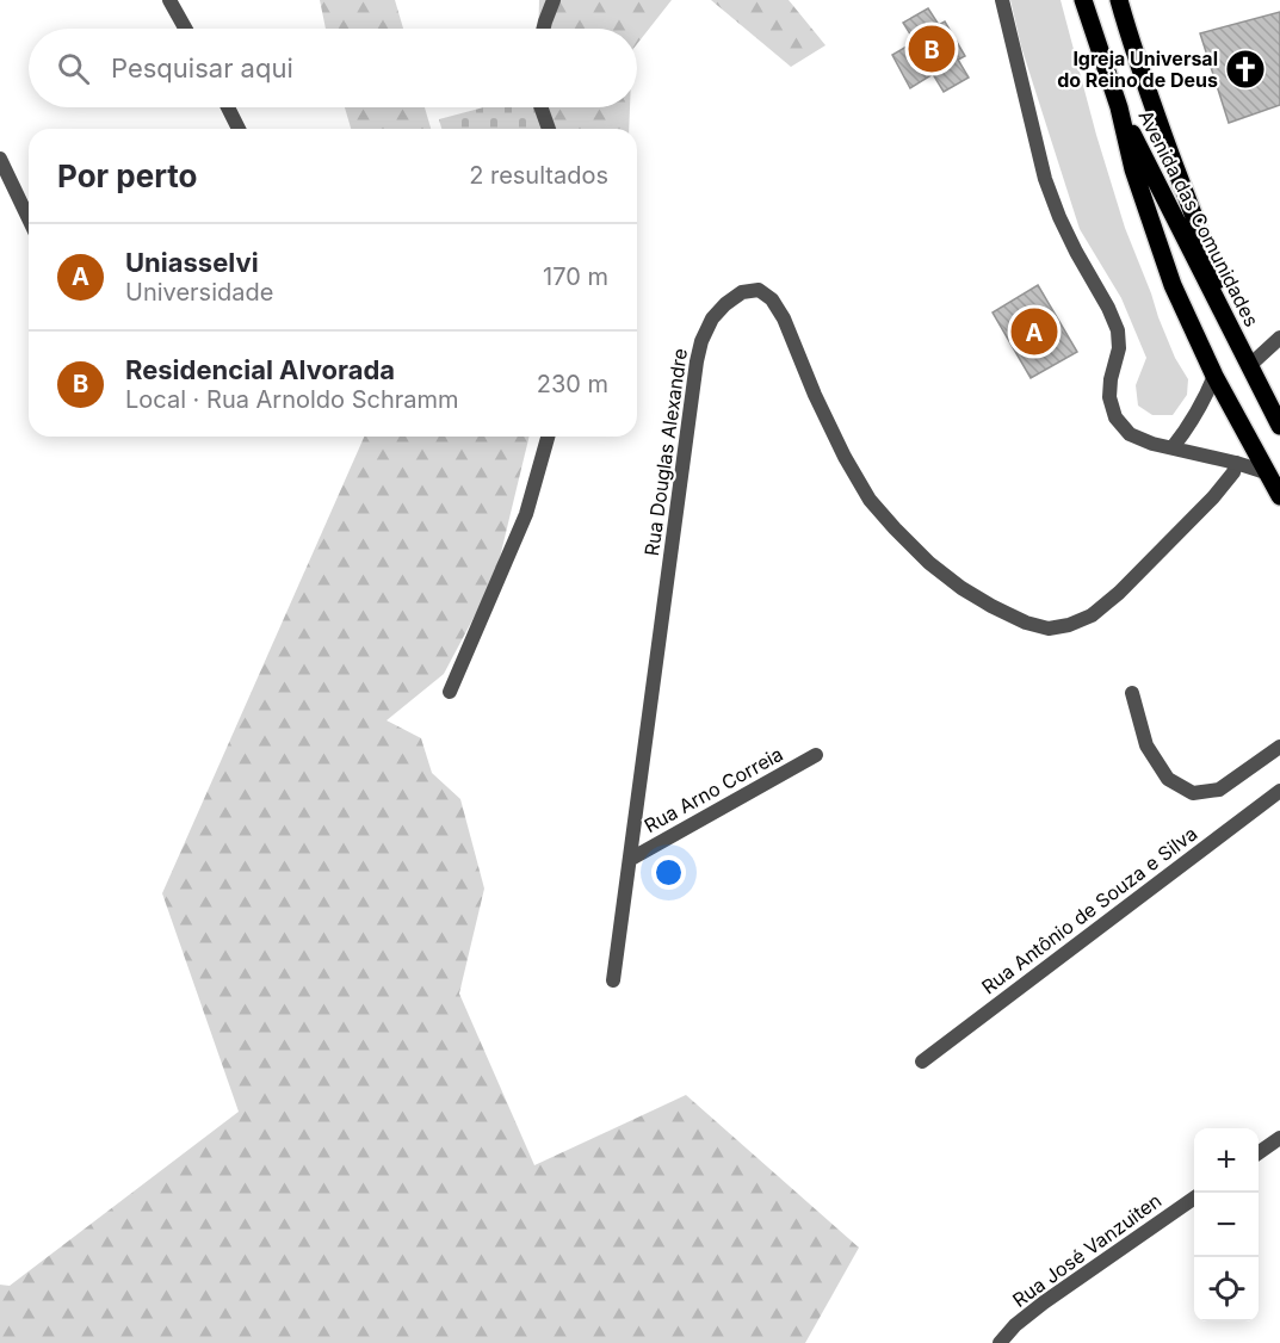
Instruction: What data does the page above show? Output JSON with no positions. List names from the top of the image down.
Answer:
{
  "streets": {
    "main road": ["Avenida das Comunidades"],
    "street": [
      "Rua Douglas Alexandre",
      "Rua Arno Correia",
      "Rua Antônio de Souza e Silva",
      "Rua José Vanzuiten"
    ]
  },
  "crossings": [
    ["Rua Douglas Alexandre", "Rua Arno Correia"]
  ],
  "places": {
    "church": ["Igreja Universal do Reino de Deus"]
  },
  "page": {
    "pins": ["B", "A"],
    "search": "Pesquisar aqui",
    "heading": ["Por perto", "2 resultados"],
    "list": [
      {
        "mark": "A",
        "name": "Uniasselvi",
        "note": "Universidade",
        "value": "170 m"
      },
      {
        "mark": "B",
        "name": "Residencial Alvorada",
        "note": "Local · Rua Arnoldo Schramm",
        "value": "230 m"
      }
    ],
    "map_buttons": ["+", "−"]
  }
}
